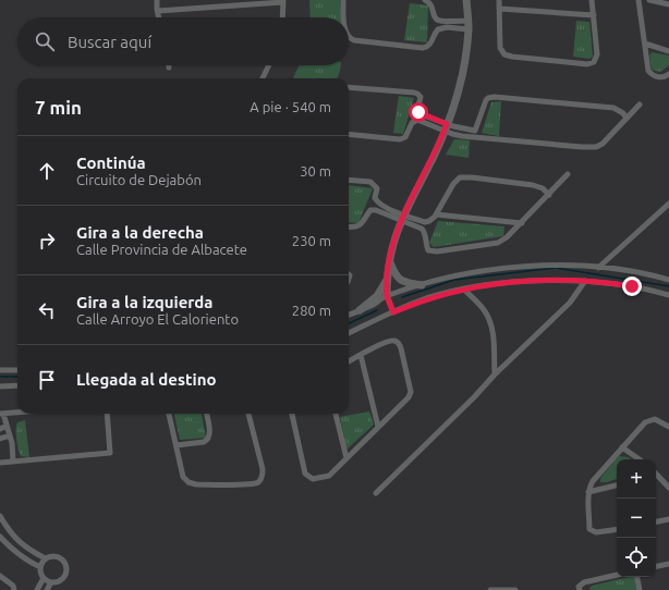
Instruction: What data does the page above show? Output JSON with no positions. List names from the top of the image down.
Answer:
{
  "page": {
    "search": "Buscar aquí",
    "heading": ["7 min", "A pie · 540 m"],
    "list": [
      ["Continúa", "Circuito de Dejabón", "30 m"],
      ["Gira a la derecha", "Calle Provincia de Albacete", "230 m"],
      ["Gira a la izquierda", "Calle Arroyo El Caloriento", "280 m"],
      "Llegada al destino"
    ],
    "map_buttons": ["+", "−"]
  }
}
